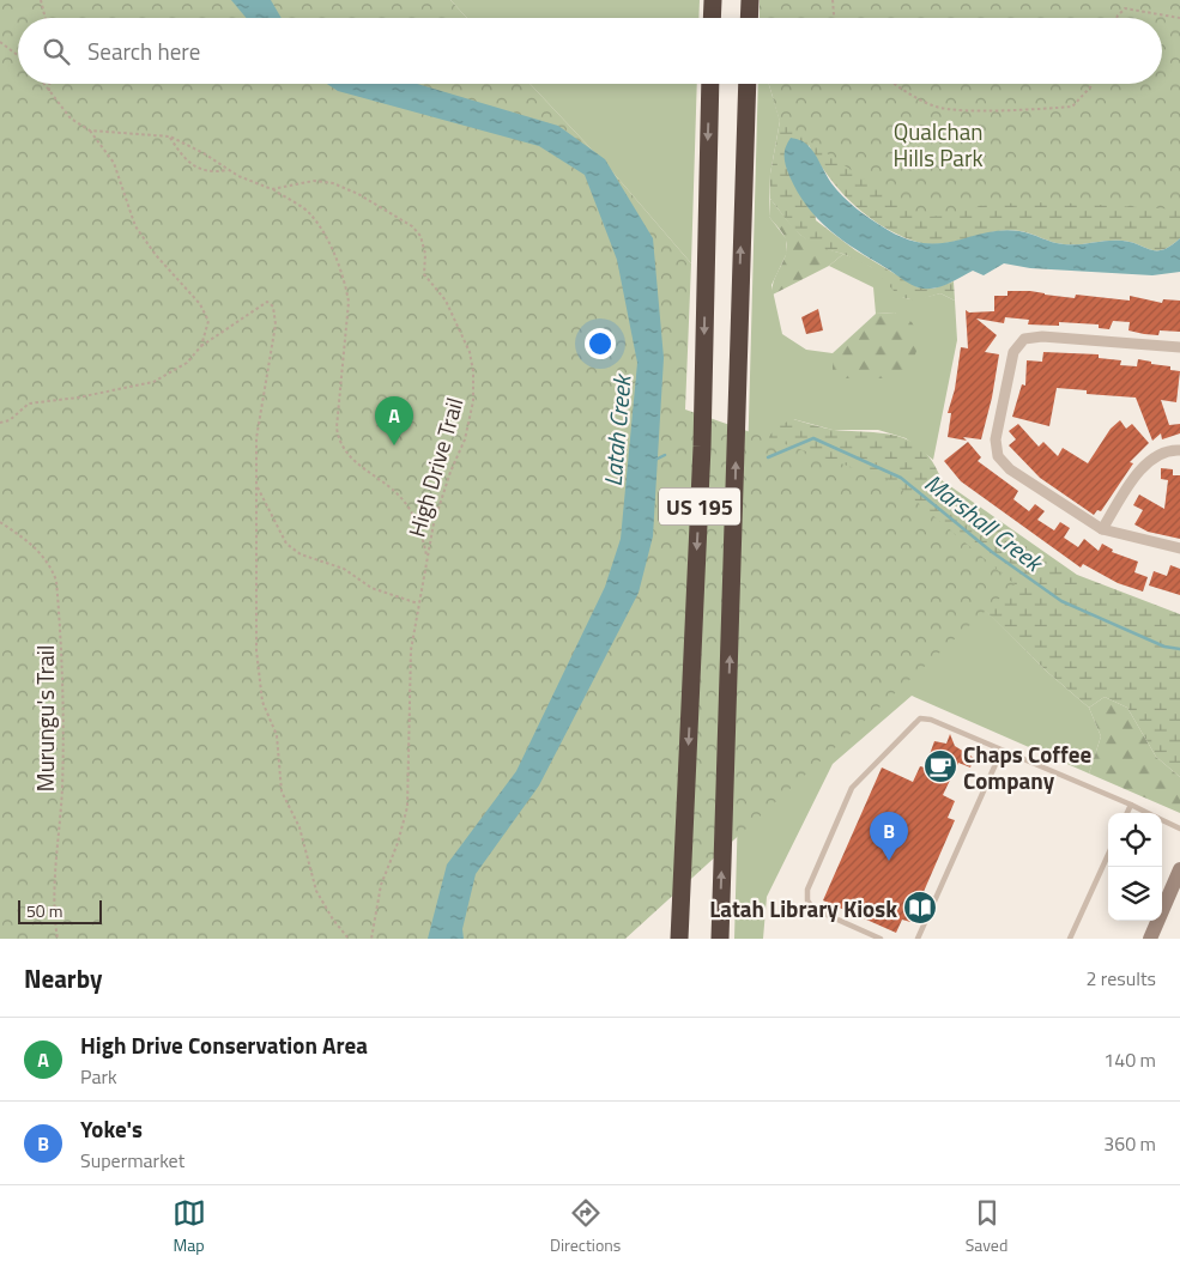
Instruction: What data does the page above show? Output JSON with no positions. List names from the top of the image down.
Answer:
{
  "streets": {
    "highway": ["US 195"],
    "path": ["High Drive Trail", "Murungu's Trail"]
  },
  "water": ["Latah Creek", "Marshall Creek"],
  "parks": ["Qualchan Hills Park"],
  "places": {
    "cafe": ["Chaps Coffee Company"],
    "library": ["Latah Library Kiosk"]
  },
  "scale_bar": "50 m",
  "page": {
    "search": "Search here",
    "pins": ["A", "B"],
    "scale": "50 m",
    "heading": ["Nearby", "2 results"],
    "list": [
      {
        "mark": "A",
        "name": "High Drive Conservation Area",
        "note": "Park",
        "value": "140 m"
      },
      {
        "mark": "B",
        "name": "Yoke's",
        "note": "Supermarket",
        "value": "360 m"
      }
    ],
    "nav": ["Map", "Directions", "Saved"]
  }
}
